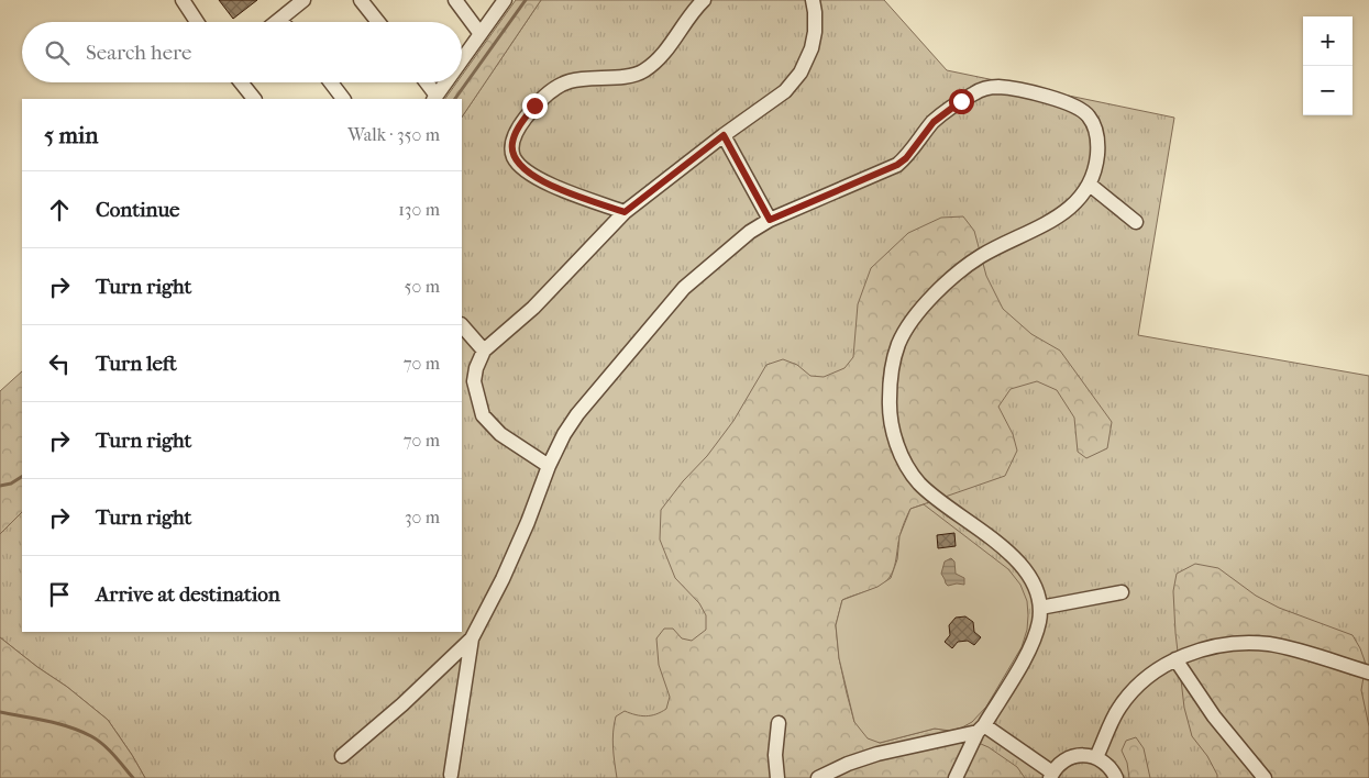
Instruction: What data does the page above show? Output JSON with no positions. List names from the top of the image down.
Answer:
{
  "page": {
    "map_buttons": ["+", "−"],
    "search": "Search here",
    "heading": ["5 min", "Walk · 350 m"],
    "list": [
      ["Continue", "130 m"],
      ["Turn right", "50 m"],
      ["Turn left", "70 m"],
      ["Turn right", "70 m"],
      ["Turn right", "30 m"],
      "Arrive at destination"
    ]
  }
}
